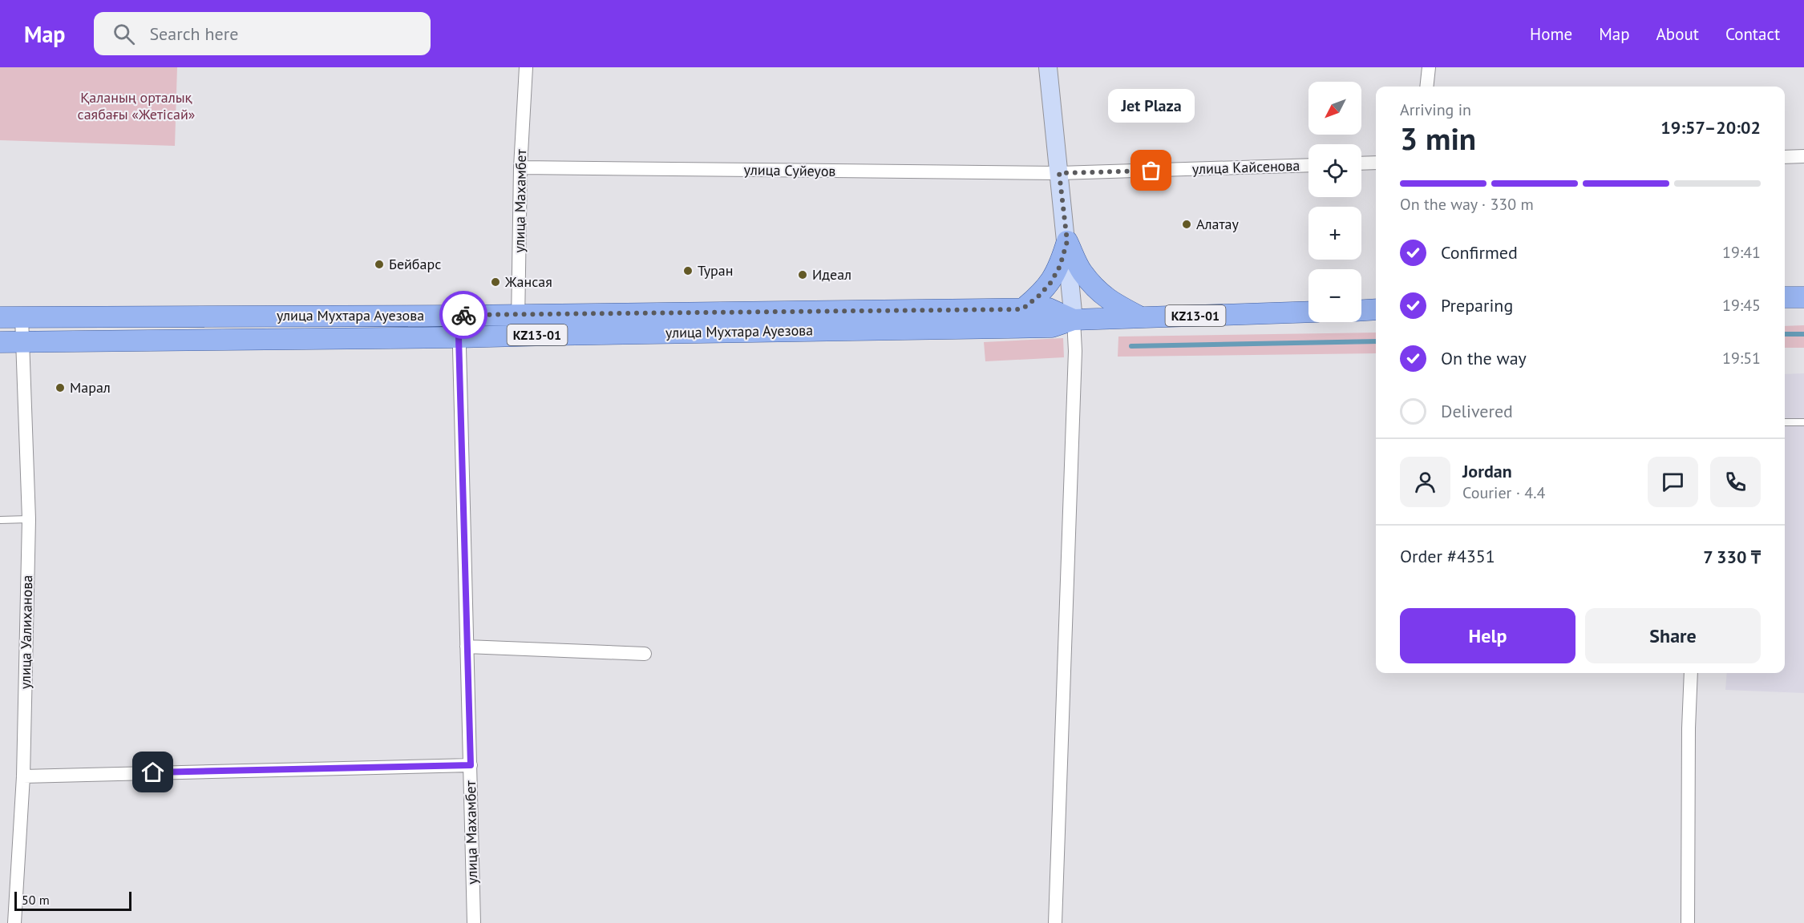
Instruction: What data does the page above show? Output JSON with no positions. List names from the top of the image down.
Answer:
{
  "streets": {
    "main road": ["улица Мухтара Ауезова", "KZ13-01"],
    "street": [
      "улица Кайсенова",
      "улица Суйеуов",
      "улица Махамбет",
      "улица Уалиханова"
    ]
  },
  "crossings": [
    ["улица Кайсенова", "улица Суйеуов"],
    ["улица Суйеуов", "улица Махамбет"],
    ["улица Махамбет", "улица Мухтара Ауезова"],
    ["улица Мухтара Ауезова", "улица Уалиханова"]
  ],
  "parks": ["Қаланың орталық саябағы «Жетісай»"],
  "places": [
    "Jet Plaza",
    "Алатау",
    "Бейбарс",
    "Туран",
    "Идеал",
    "Жансая",
    "Марал"
  ],
  "scale_bar": "50 m",
  "north": "bottom left",
  "page": {
    "header": "Map",
    "search": "Search here",
    "nav": [
      "Home",
      "Map",
      "About",
      "Contact"
    ],
    "map_buttons": ["+", "−"],
    "heading": ["3 min", "Arriving in", "19:57–20:02"],
    "panel": [
      "Jordan",
      "Courier · 4.4",
      "Order #4351",
      "7 330 ₸"
    ],
    "bubble": "Jet Plaza",
    "bar": "On the way · 330 m",
    "list": [
      ["Confirmed", "19:41"],
      ["Preparing", "19:45"],
      ["On the way", "19:51"],
      "Delivered"
    ],
    "buttons": ["Help", "Share"],
    "scale": "50 m"
  }
}
